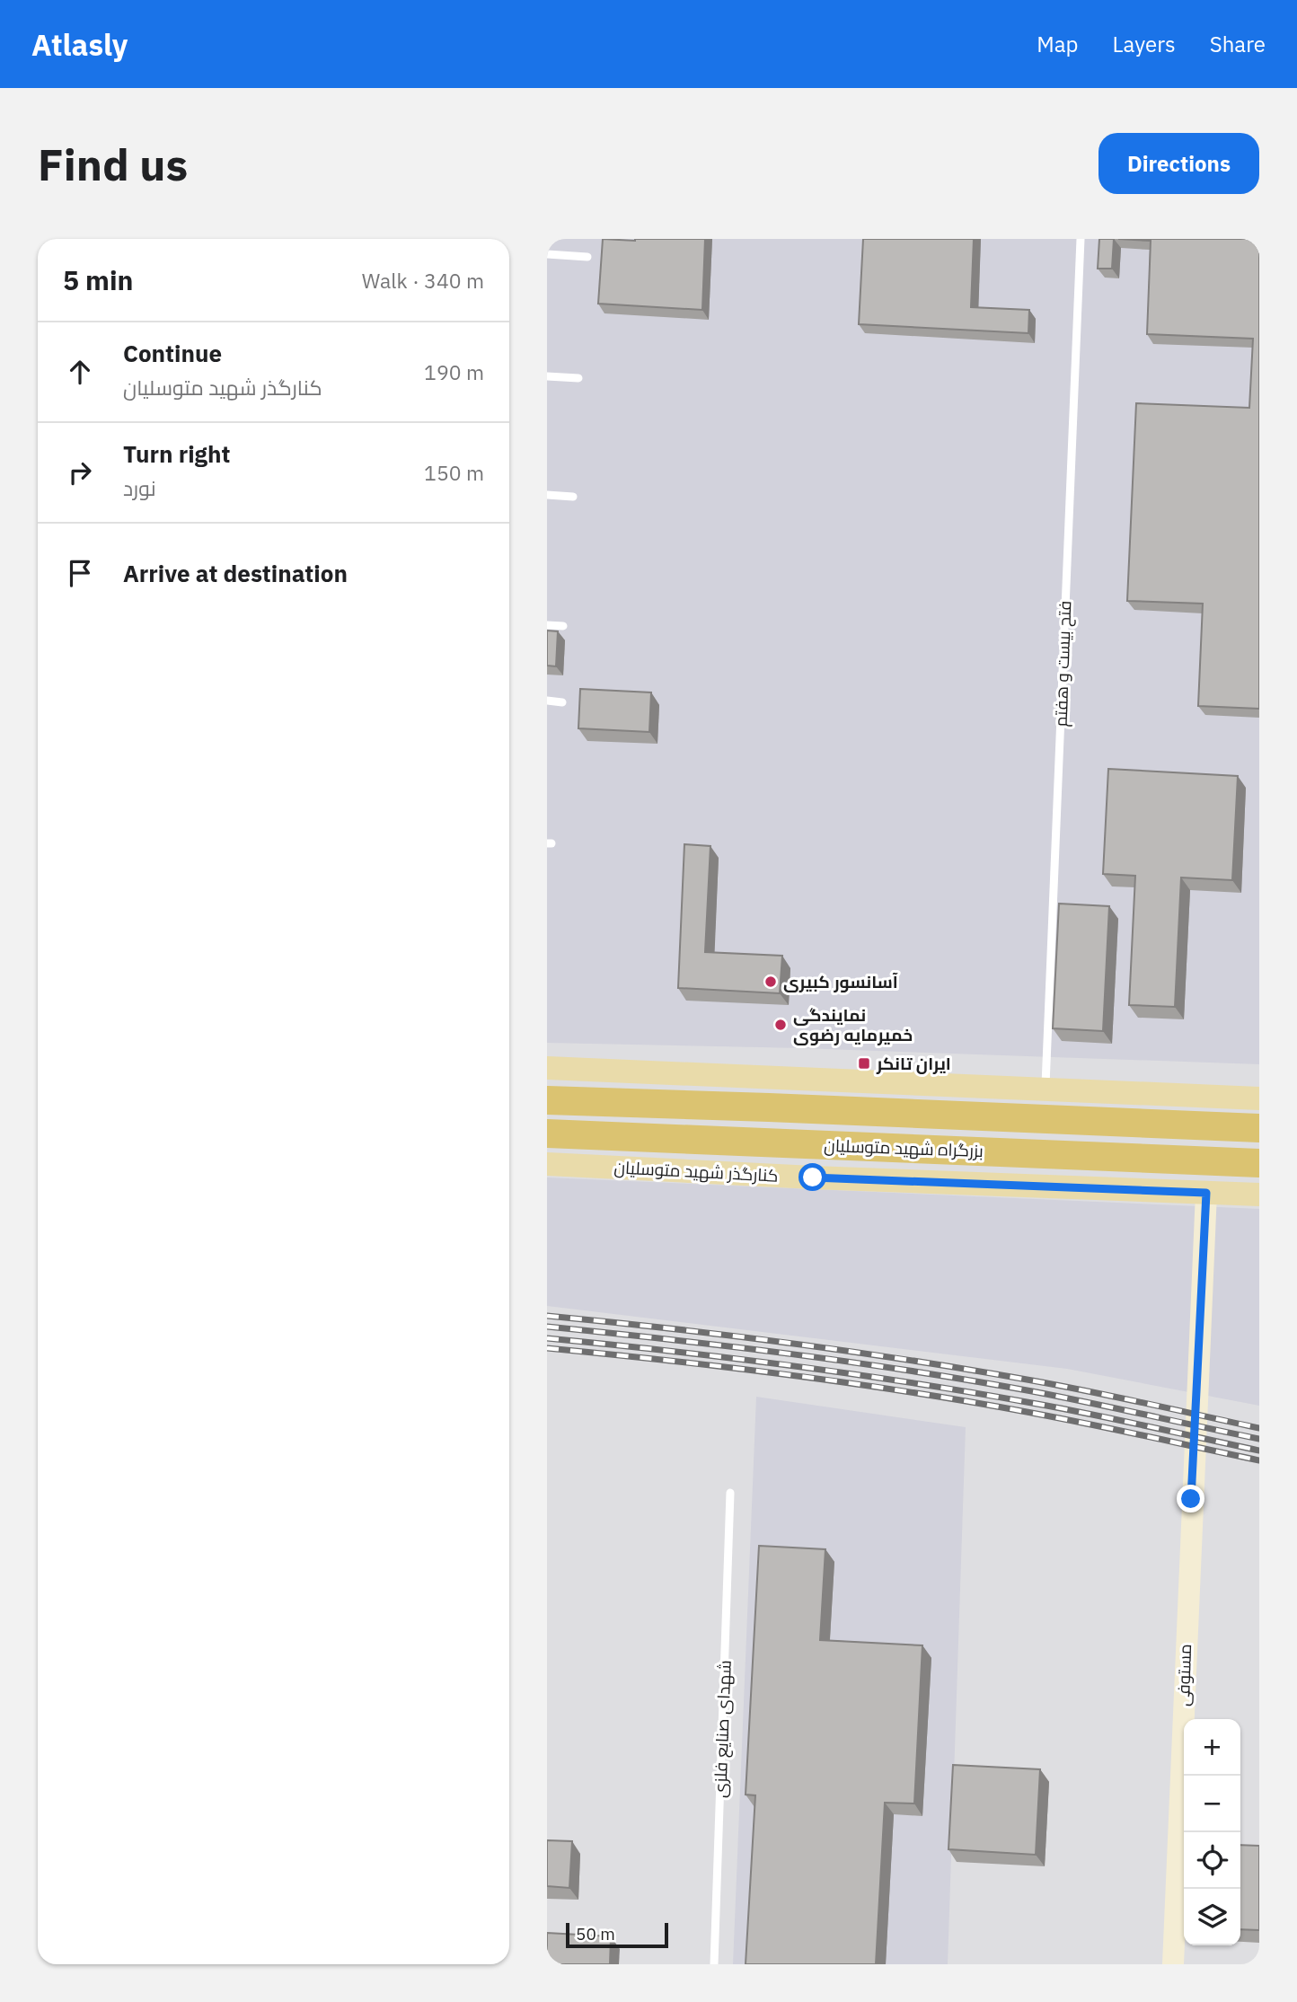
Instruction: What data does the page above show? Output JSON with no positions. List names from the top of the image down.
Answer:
{
  "streets": {
    "highway": ["بزرگراه شهید متوسلیان"],
    "main road": ["کنارگذر شهید متوسلیان"],
    "street": ["مستوفی"],
    "lane": ["فتح بیست و هفتم", "شهدای صنایع فلزی"]
  },
  "crossings": [
    ["کنارگذر شهید متوسلیان", "مستوفی"]
  ],
  "places": {
    "other": ["آسانسور کبیری", "نمایندگی خمیرمایه رضوی"],
    "transit": ["ایران تانکر"]
  },
  "scale_bar": "50 m",
  "page": {
    "header": "Atlasly",
    "nav": ["Map", "Layers", "Share"],
    "buttons": "Directions",
    "title": "Find us",
    "heading": ["5 min", "Walk · 340 m"],
    "list": [
      ["Continue", "کنارگذر شهید متوسلیان", "190 m"],
      ["Turn right", "نورد", "150 m"],
      "Arrive at destination"
    ],
    "map_buttons": ["+", "−"],
    "scale": "50 m"
  }
}
